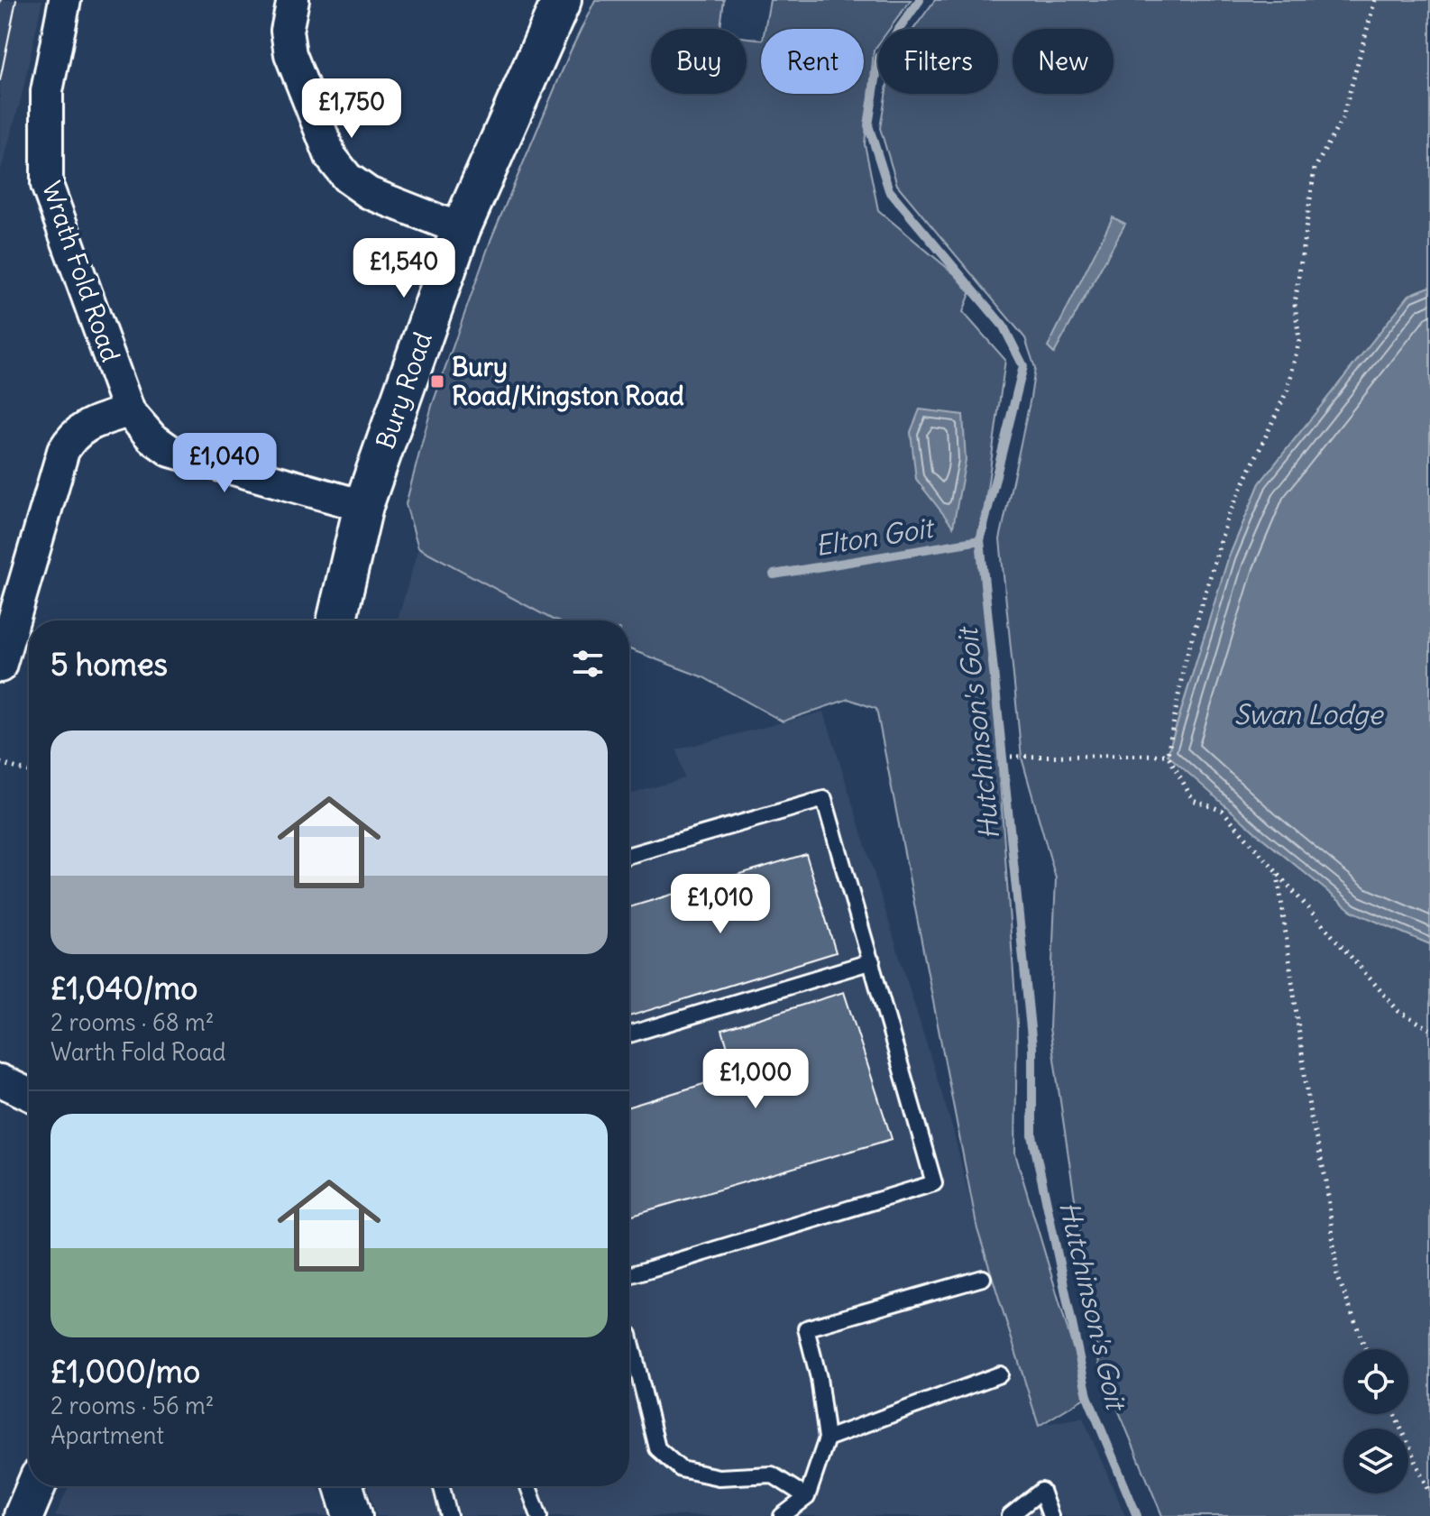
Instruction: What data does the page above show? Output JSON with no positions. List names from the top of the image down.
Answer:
{
  "streets": {
    "street": ["Wrath Fold Road", "Bury Road"]
  },
  "water": ["Elton Goit", "Swan Lodge", "Hutchinson's Goit"],
  "places": {
    "transit": ["Bury Road/Kingston Road"]
  },
  "page": {
    "chip": [
      "Buy",
      "Rent",
      "Filters",
      "New"
    ],
    "price": [
      "£1,750",
      "£1,540",
      "£1,040",
      "£1,010",
      "£1,000"
    ],
    "heading": "5 homes",
    "list": [
      {
        "name": "£1,040/mo",
        "note": "2 rooms · 68 m² · Warth Fold Road"
      },
      {
        "name": "£1,000/mo",
        "note": "2 rooms · 56 m² · Apartment"
      }
    ]
  }
}
